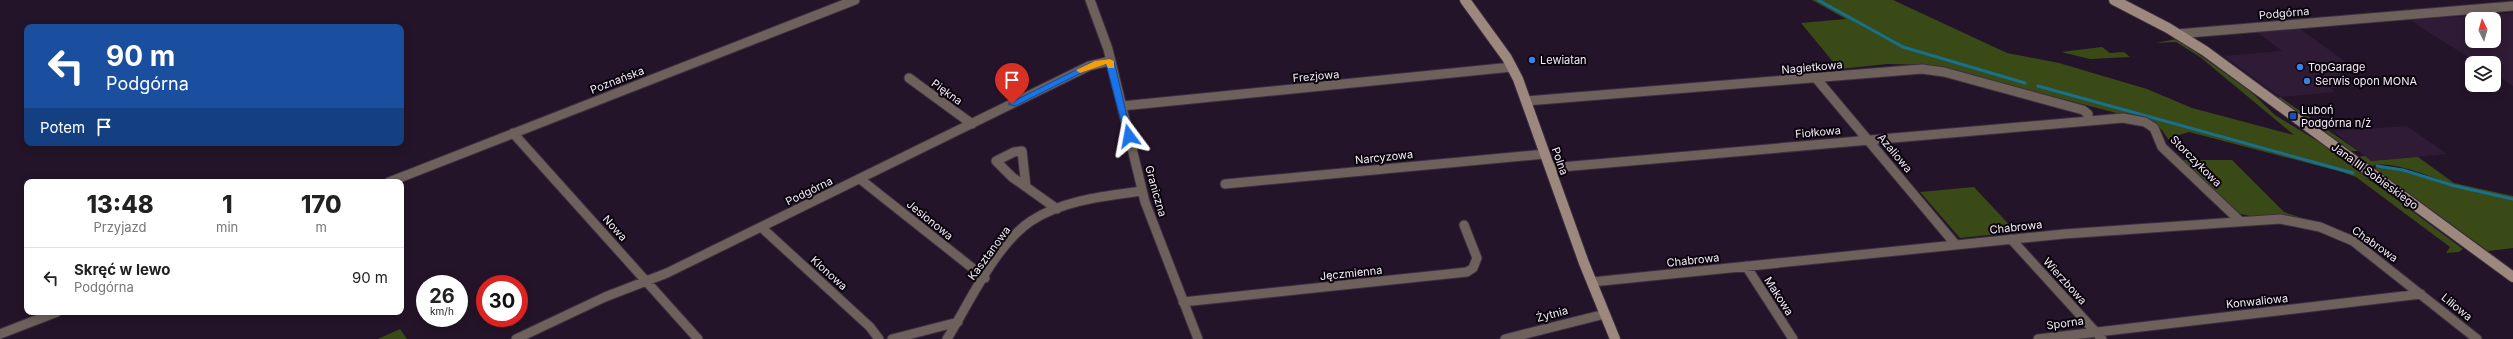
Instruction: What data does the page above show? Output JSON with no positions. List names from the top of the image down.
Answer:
{
  "streets": {
    "street": [
      "Podgórna",
      "Nagietkowa",
      "Frezjowa",
      "Poznańska",
      "Piękna",
      "Fiołkowa",
      "Azaliowa",
      "Narcyzowa",
      "Polna",
      "Storczykowa",
      "Jana III Sobieskiego",
      "Graniczna",
      "Jesionowa",
      "Chabrowa",
      "Nowa",
      "Kasztanowa",
      "Klonowa",
      "Jęczmienna",
      "Wierzbowa",
      "Makowa",
      "Konwaliowa",
      "Liliowa",
      "Żytnia",
      "Sporna"
    ]
  },
  "crossings": [
    ["Podgórna", "Piękna"],
    ["Podgórna", "Jana III Sobieskiego"],
    ["Podgórna", "Graniczna"],
    ["Podgórna", "Jesionowa"],
    ["Podgórna", "Nowa"],
    ["Podgórna", "Klonowa"],
    ["Nagietkowa", "Fiołkowa"],
    ["Nagietkowa", "Azaliowa"],
    ["Nagietkowa", "Polna"],
    ["Nagietkowa", "Storczykowa"],
    ["Frezjowa", "Polna"],
    ["Frezjowa", "Graniczna"],
    ["Poznańska", "Nowa"],
    ["Fiołkowa", "Azaliowa"],
    ["Fiołkowa", "Polna"],
    ["Fiołkowa", "Storczykowa"],
    ["Azaliowa", "Chabrowa"],
    ["Narcyzowa", "Polna"],
    ["Polna", "Chabrowa"],
    ["Polna", "Żytnia"],
    ["Storczykowa", "Chabrowa"],
    ["Graniczna", "Kasztanowa"],
    ["Graniczna", "Jęczmienna"],
    ["Jesionowa", "Kasztanowa"],
    ["Chabrowa", "Wierzbowa"],
    ["Chabrowa", "Makowa"],
    ["Chabrowa", "Konwaliowa"],
    ["Chabrowa", "Liliowa"],
    ["Wierzbowa", "Konwaliowa"],
    ["Wierzbowa", "Sporna"],
    ["Konwaliowa", "Liliowa"],
    ["Konwaliowa", "Sporna"]
  ],
  "places": {
    "other": ["Lewiatan", "TopGarage", "Serwis opon MONA"],
    "transit": ["Luboń Podgórna n/ż"]
  },
  "north": "top",
  "page": {
    "turn": ["90 m", "Podgórna"],
    "then": "Potem",
    "eta": [
      "13:48",
      "Przyjazd",
      "1",
      "min",
      "170",
      "m"
    ],
    "list": [
      {
        "name": "Skręć w lewo",
        "note": "Podgórna",
        "value": "90 m"
      }
    ],
    "speed": "26 km/h",
    "limit": "30"
  }
}
